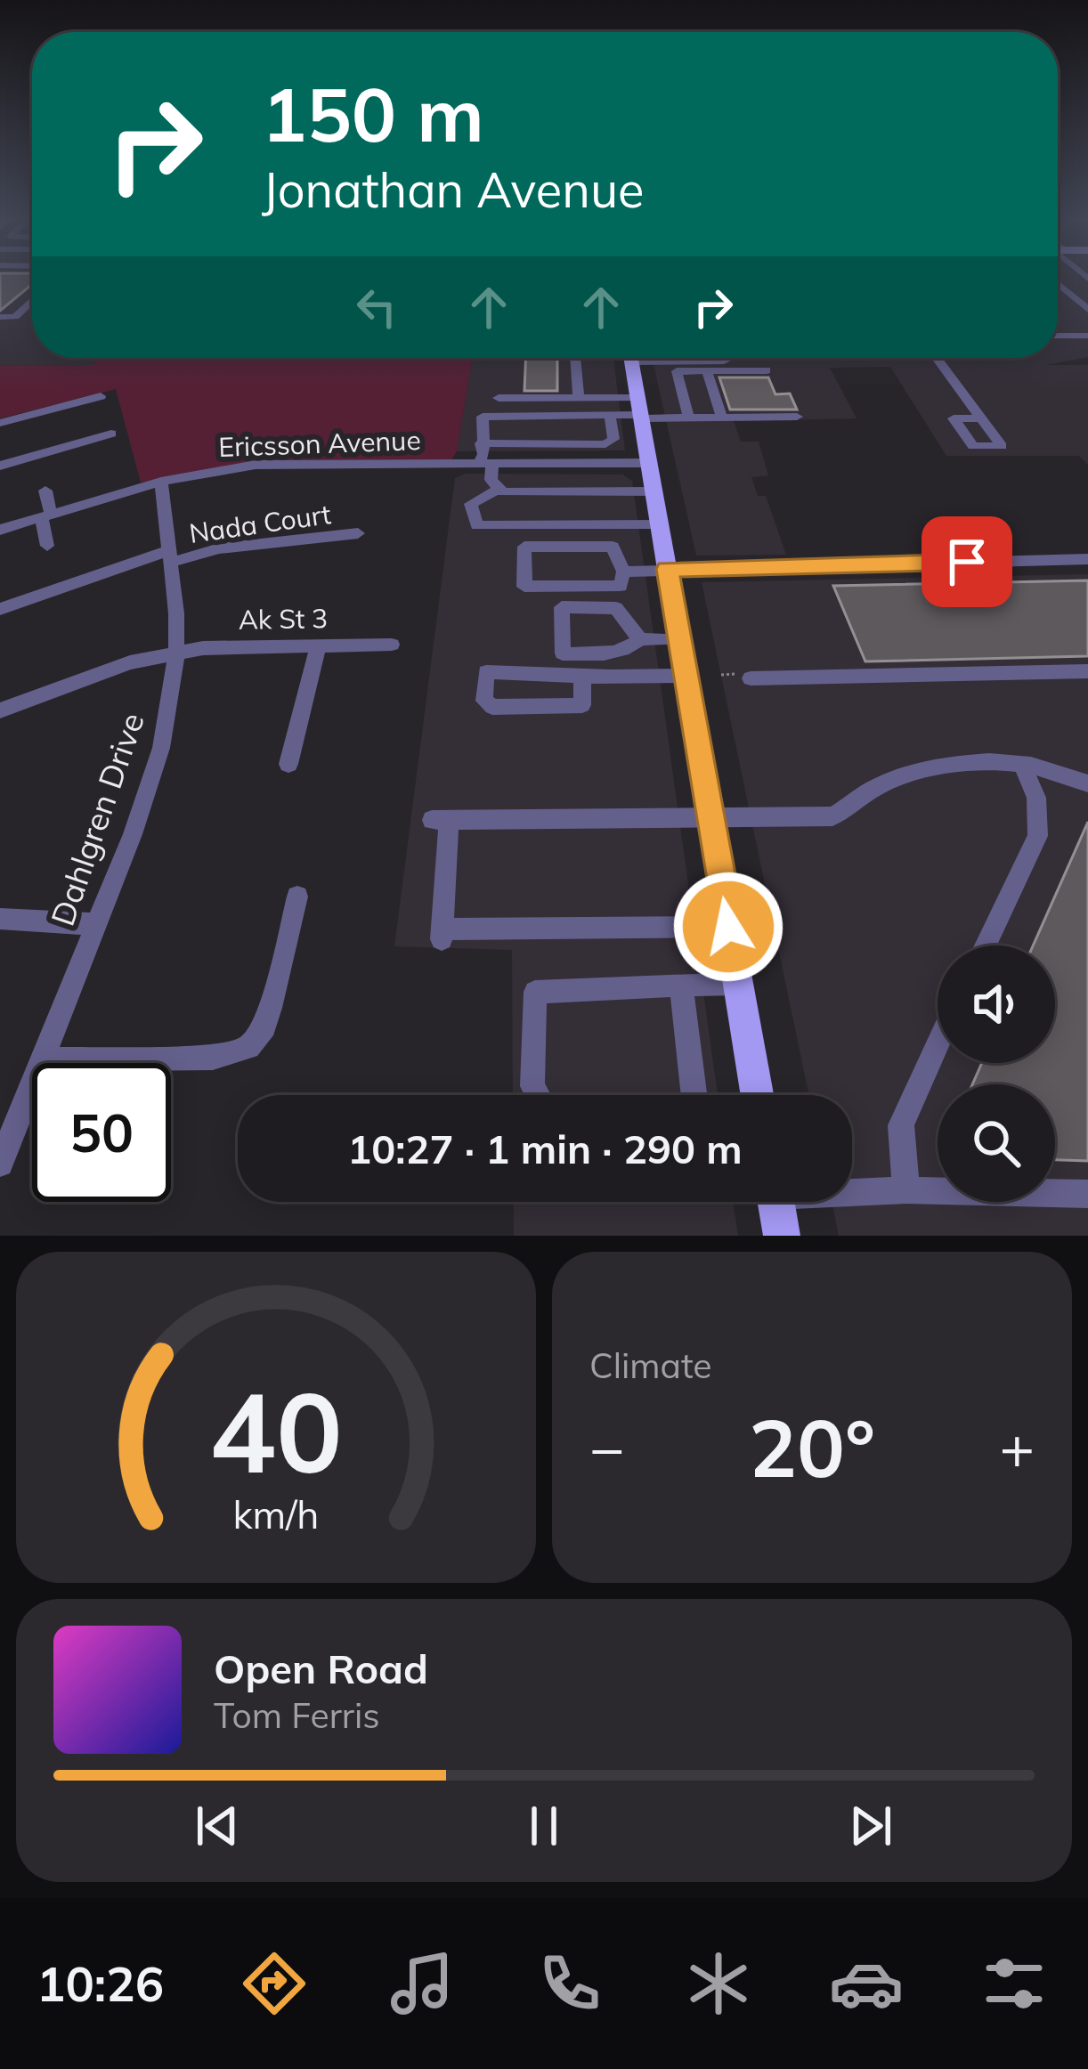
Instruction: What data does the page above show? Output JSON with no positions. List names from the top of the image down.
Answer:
{
  "streets": {
    "street": [
      "Ericsson Avenue",
      "Nada Court",
      "Ak St 3",
      "Dahlgren Drive"
    ]
  },
  "crossings": [
    ["Ericsson Avenue", "Dahlgren Drive"],
    ["Nada Court", "Dahlgren Drive"],
    ["Ak St 3", "Dahlgren Drive"]
  ],
  "page": {
    "turn": ["150 m", "Jonathan Avenue"],
    "limit": "50",
    "trip": "10:27 · 1 min · 290 m",
    "tile": "Climate",
    "heat": ["−", "20°", "+"],
    "song": ["Open Road", "Tom Ferris"],
    "tabs": "10:26",
    "gauge": ["40", "km/h"]
  }
}
